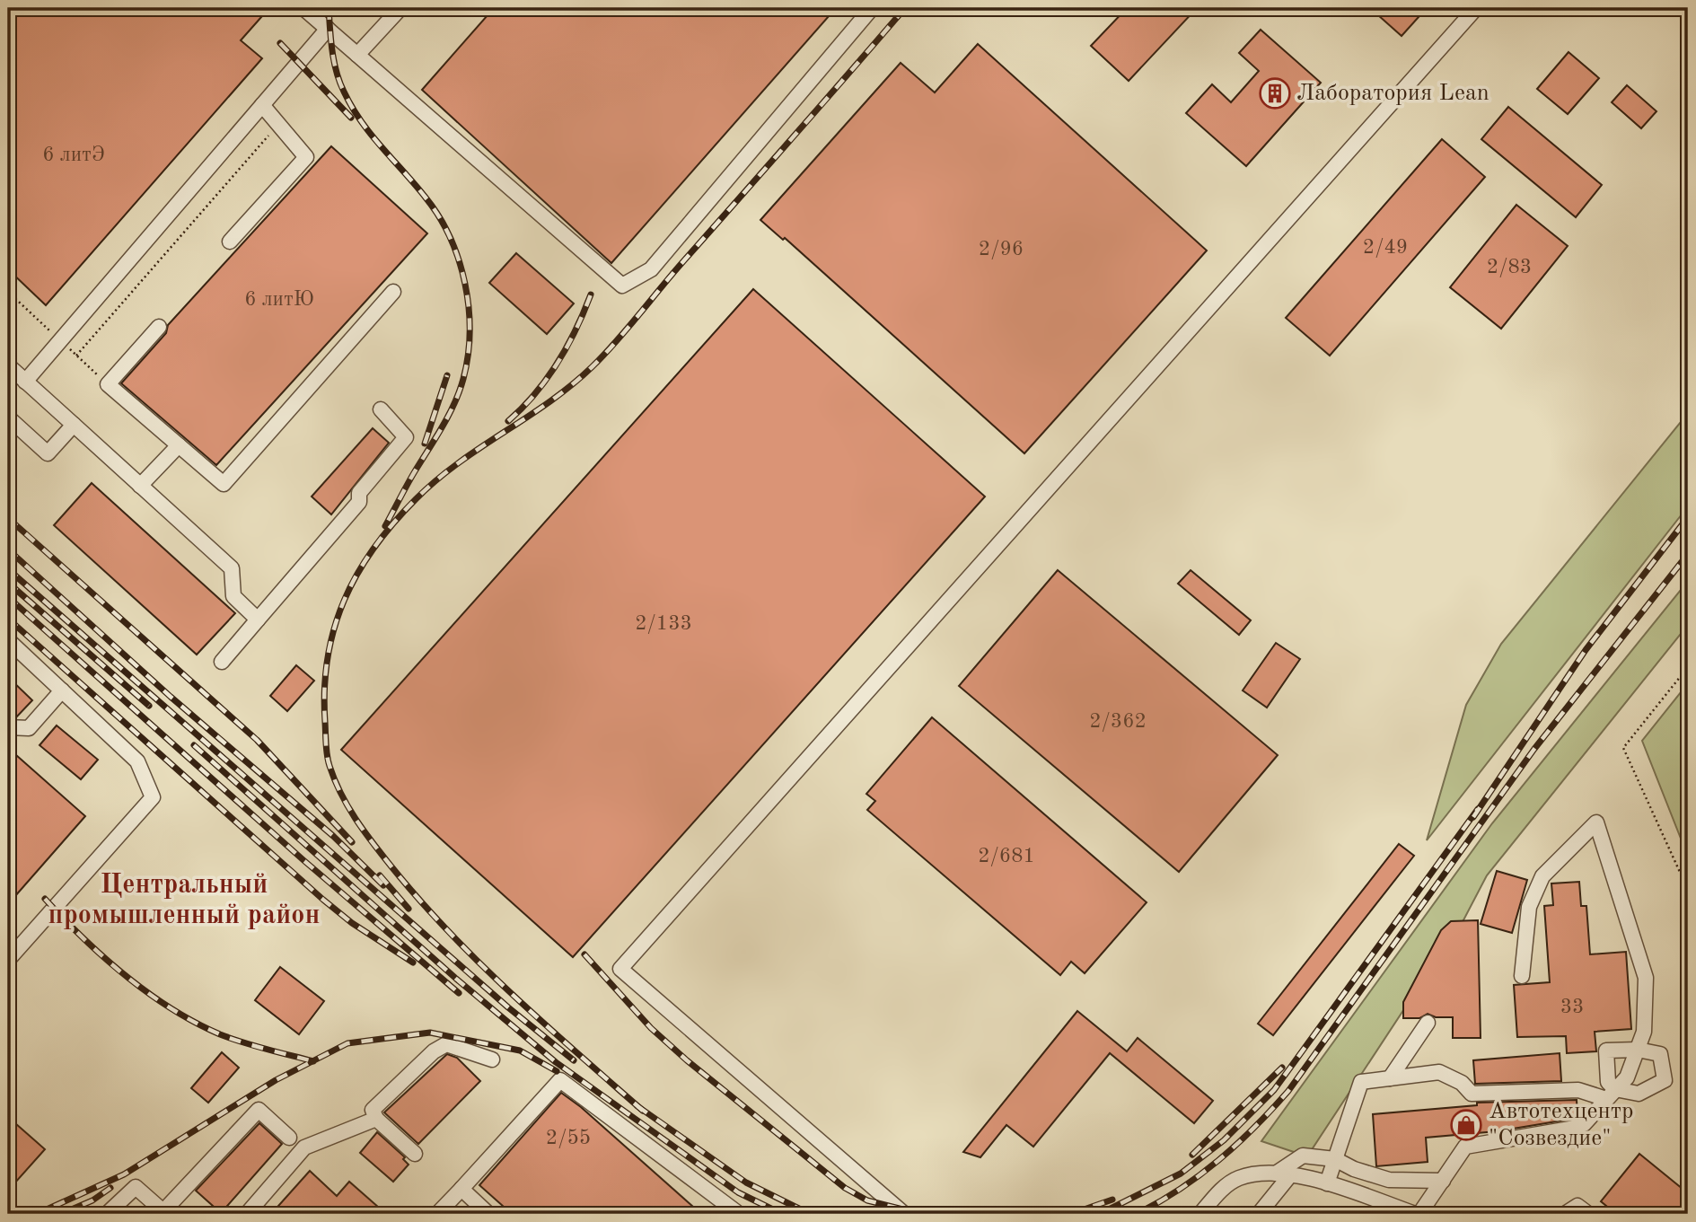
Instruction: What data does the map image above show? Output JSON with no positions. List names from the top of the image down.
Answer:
{
  "districts": ["Центральный промышленный район"],
  "places": {
    "building": ["Лаборатория Lean"],
    "shop": ["Автотехцентр \"Созвездие\""]
  },
  "house_numbers": [
    "6 литЭ",
    "2/49",
    "2/96",
    "2/83",
    "6 литЮ",
    "2/133",
    "2/362",
    "2/681",
    "33",
    "2/55"
  ]
}
